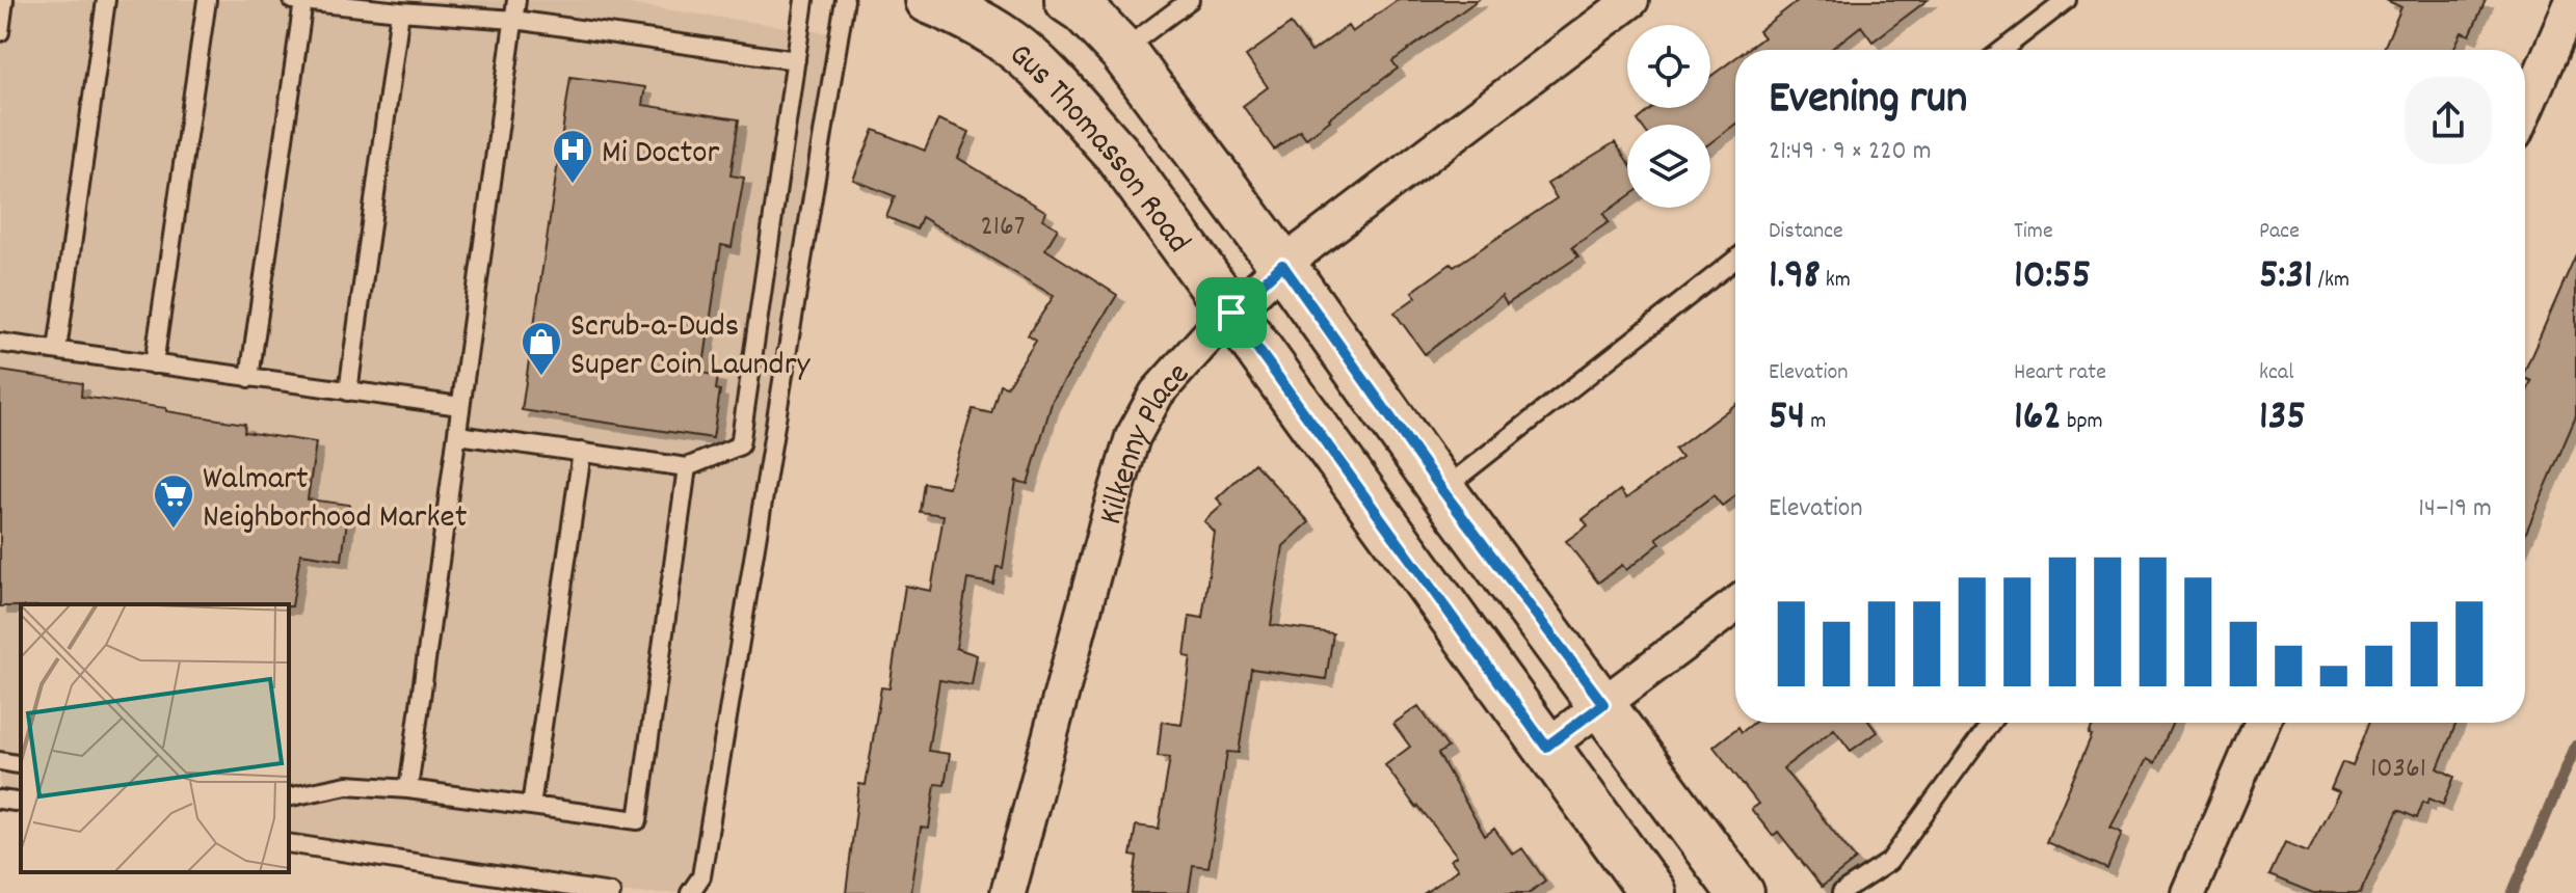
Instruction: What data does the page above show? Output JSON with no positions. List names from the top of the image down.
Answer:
{
  "streets": {
    "main road": ["Gus Thomasson Road"],
    "street": ["Kilkenny Place"]
  },
  "crossings": [
    ["Gus Thomasson Road", "Kilkenny Place"]
  ],
  "places": {
    "hospital": ["Mi Doctor"],
    "shop": ["Scrub-a-Duds Super Coin Laundry"],
    "supermarket": ["Walmart Neighborhood Market"]
  },
  "house_numbers": ["2167", "10361"],
  "page": {
    "heading": ["Evening run", "21:49 · 9 × 220 m"],
    "stats": [
      ["Distance", "1.98 km"],
      ["Time", "10:55"],
      ["Pace", "5:31 /km"],
      ["Elevation", "54 m"],
      ["Heart rate", "162 bpm"],
      ["kcal", "135"]
    ],
    "chart": ["Elevation", "14–19 m"]
  }
}
